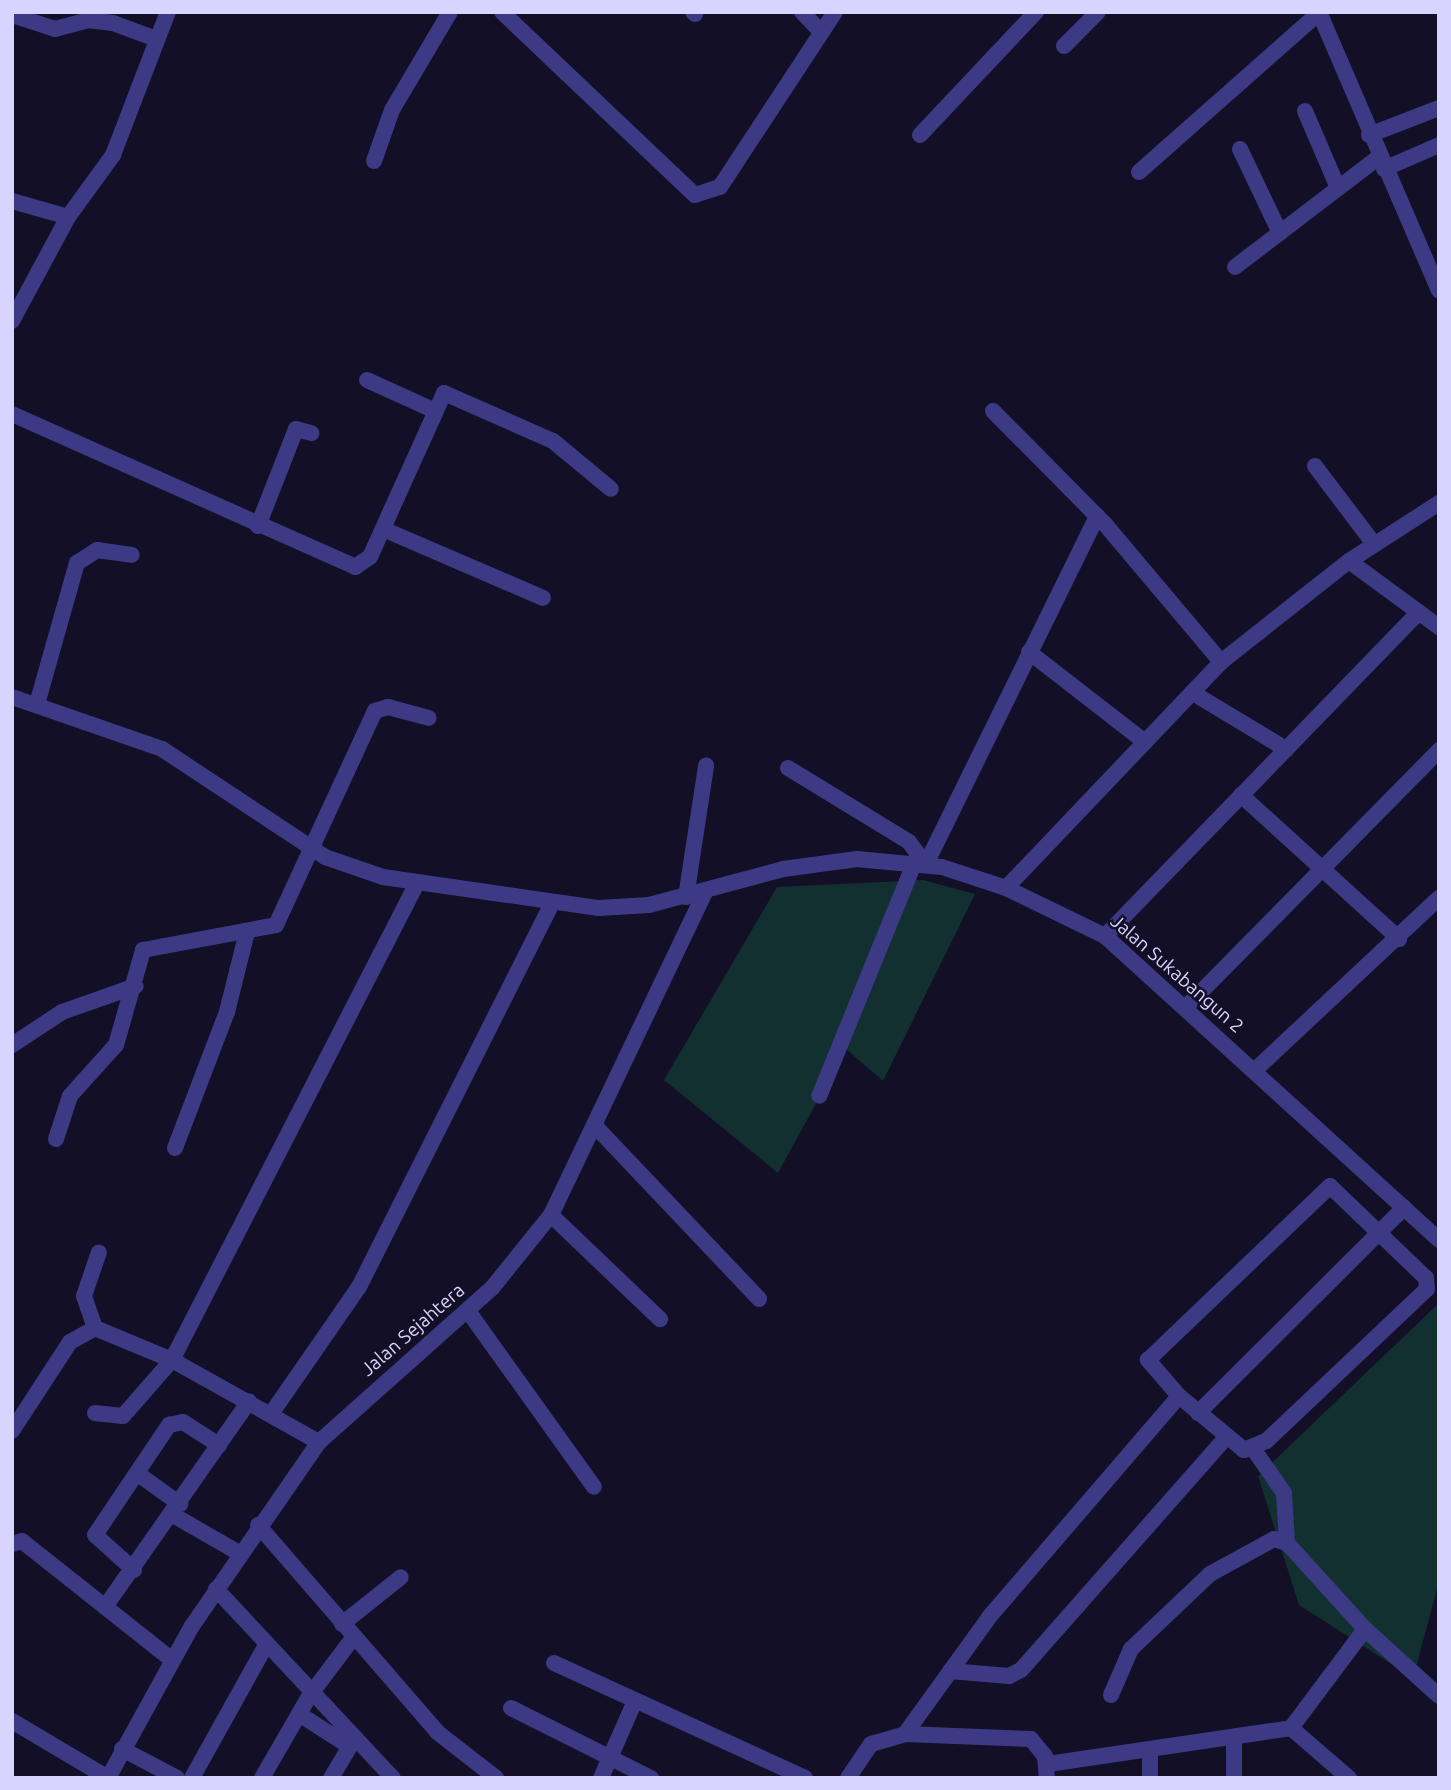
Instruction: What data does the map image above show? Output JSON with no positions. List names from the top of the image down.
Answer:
{
  "streets": {
    "street": ["Jalan Sukabangun 2", "Jalan Sejahtera"]
  },
  "crossings": [
    ["Jalan Sukabangun 2", "Jalan Sejahtera"]
  ]
}
